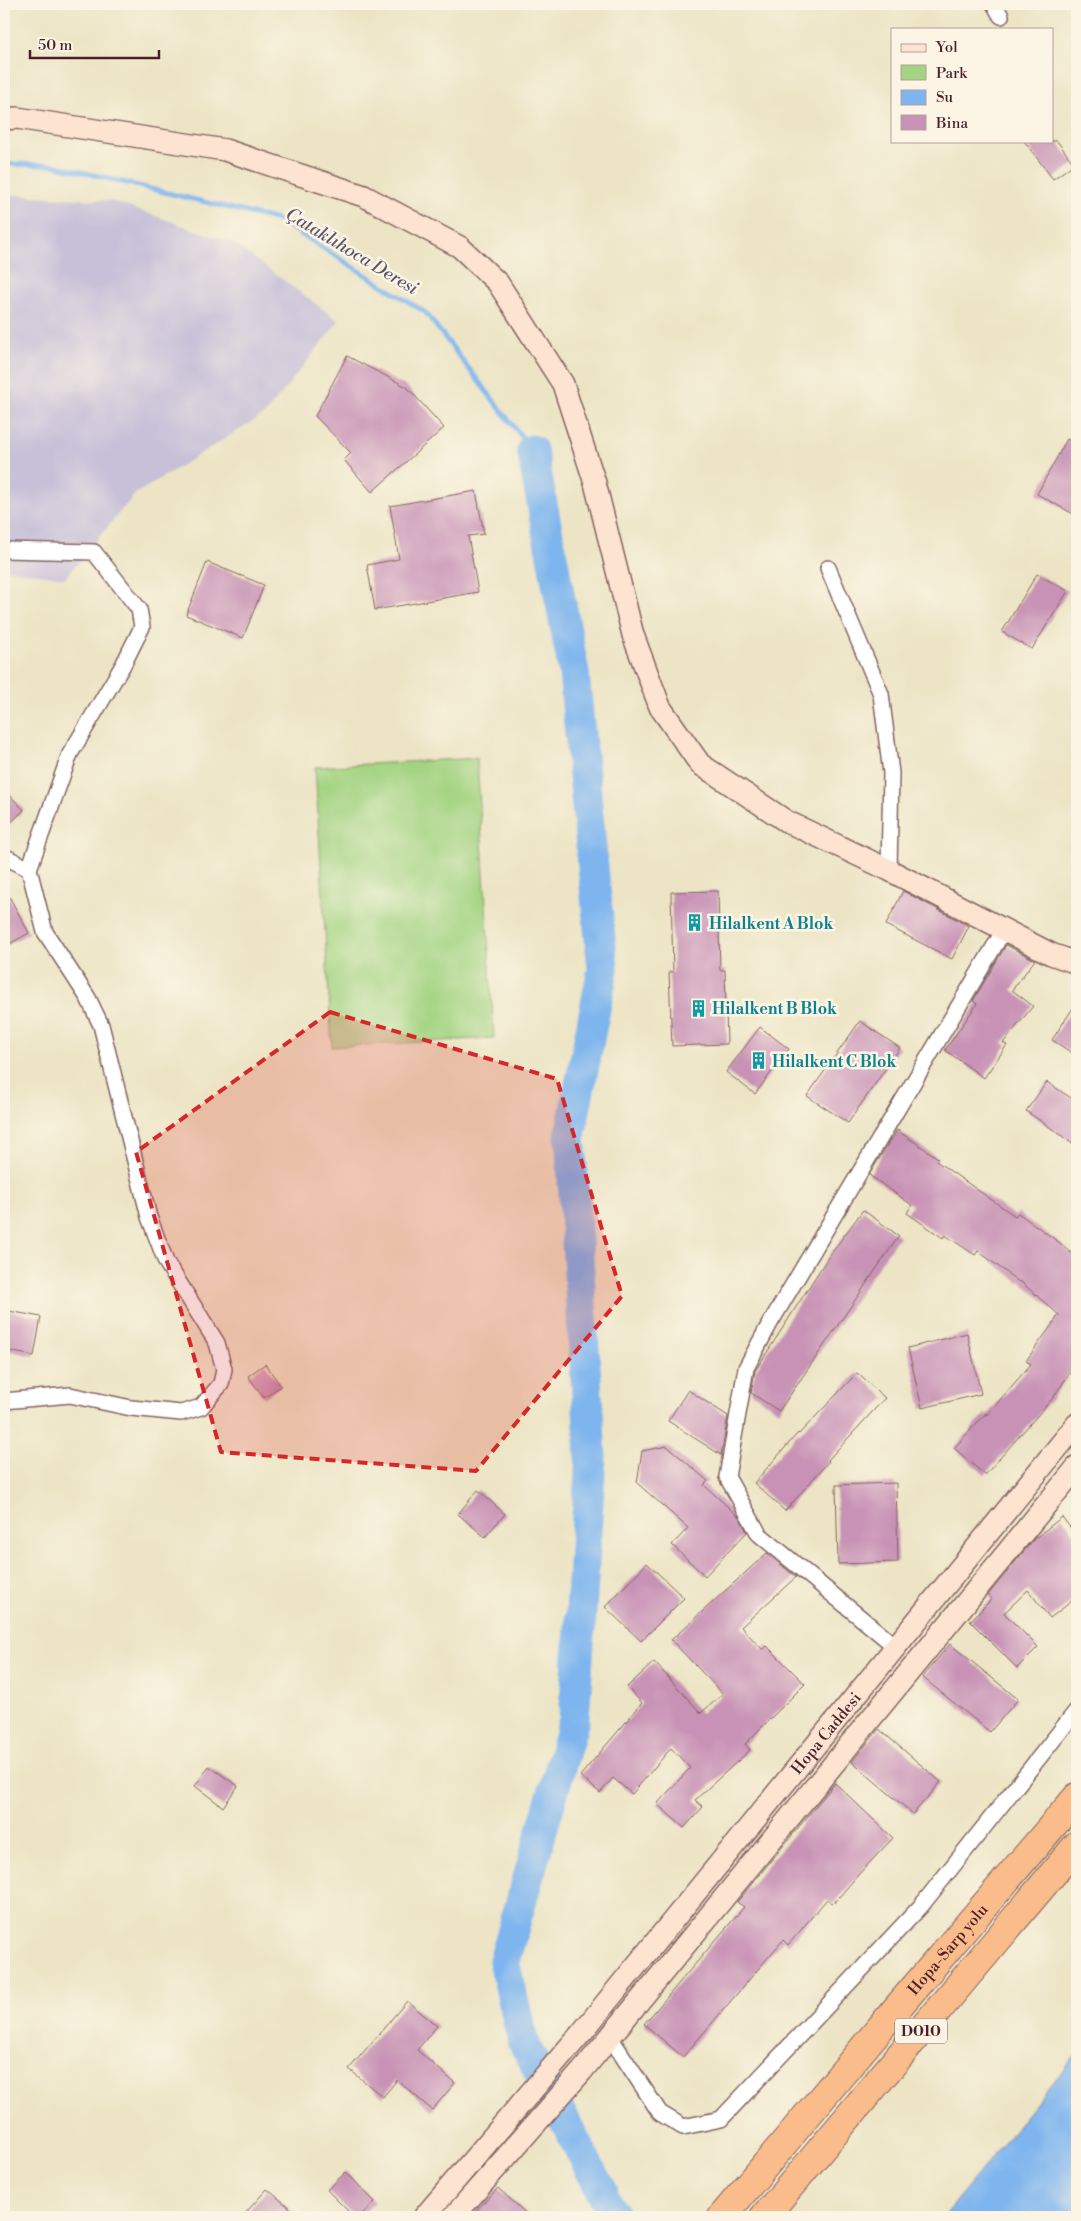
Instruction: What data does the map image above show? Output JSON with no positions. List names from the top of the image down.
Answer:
{
  "streets": {
    "highway": ["Hopa-Sarp yolu", "D010"],
    "main road": ["Hopa Caddesi"]
  },
  "water": ["Çataklıhoca Deresi"],
  "places": {
    "building": ["Hilalkent A Blok", "Hilalkent B Blok", "Hilalkent C Blok"]
  },
  "legend": [
    "Yol",
    "Park",
    "Su",
    "Bina"
  ],
  "scale_bar": "50 m"
}
